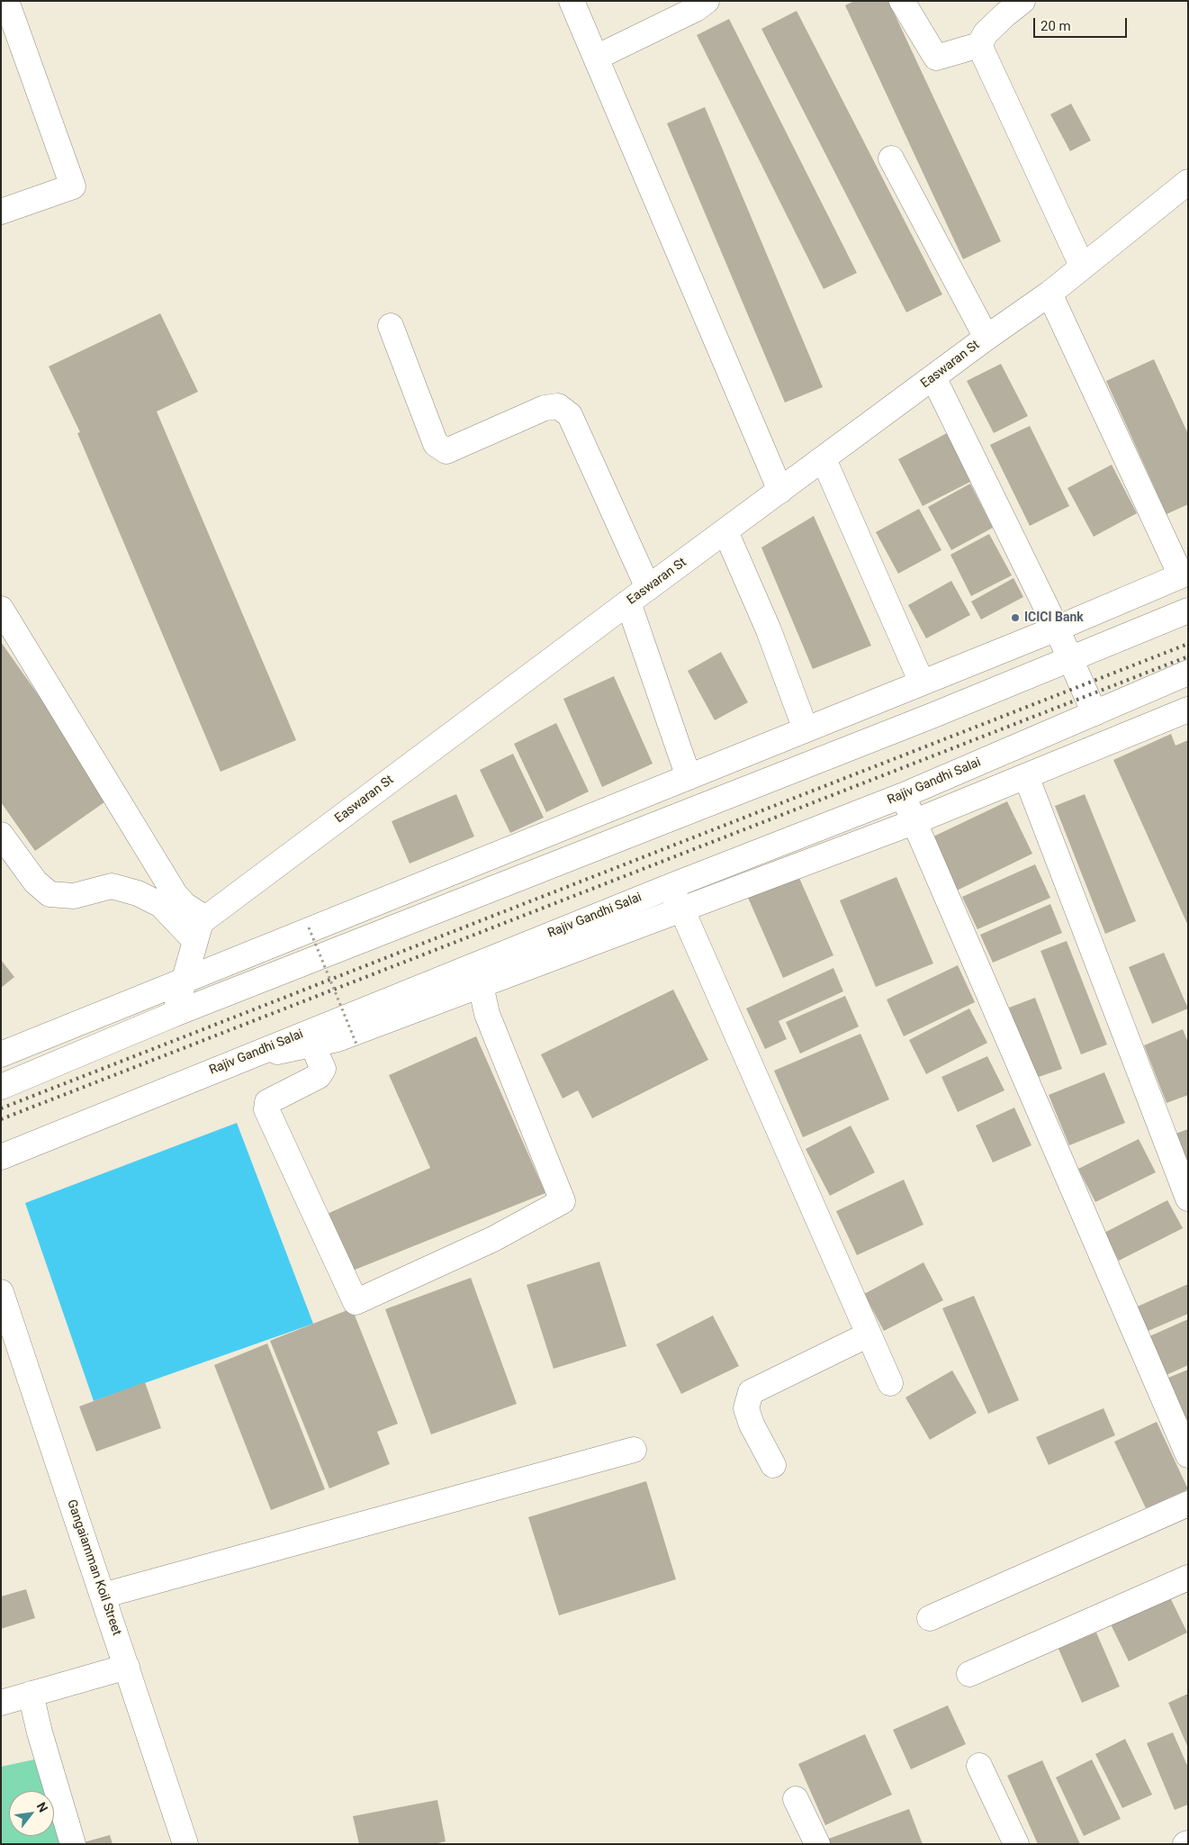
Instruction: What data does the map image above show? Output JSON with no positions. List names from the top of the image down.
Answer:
{
  "streets": {
    "street": ["Easwaran St", "Rajiv Gandhi Salai", "Gangaiamman Koil Street"]
  },
  "places": ["ICICI Bank"],
  "scale_bar": "20 m",
  "north": "top right"
}
